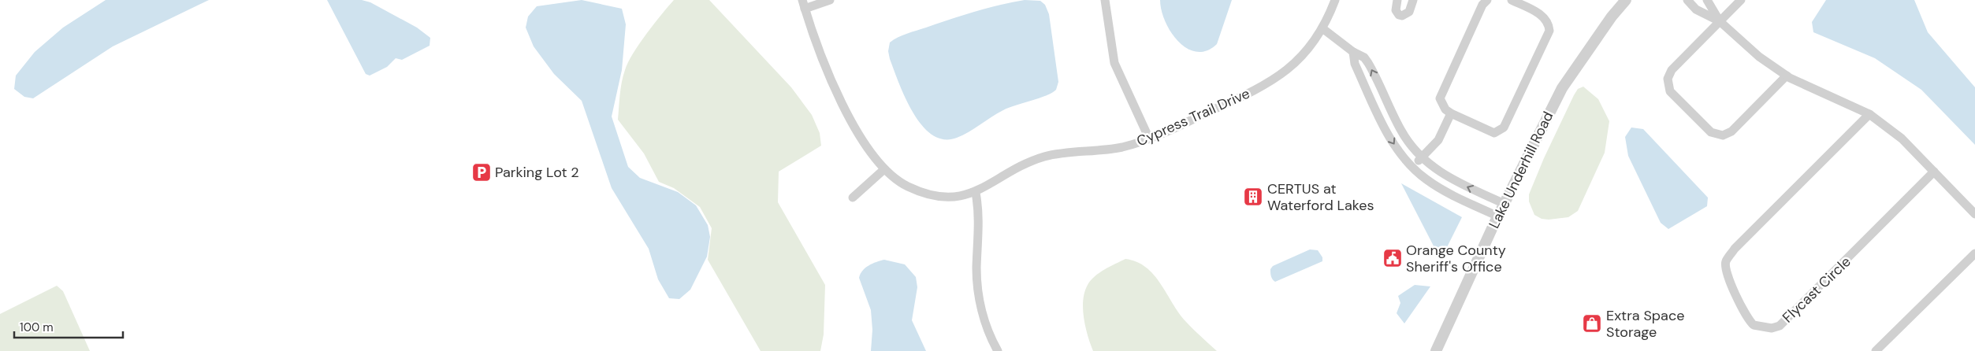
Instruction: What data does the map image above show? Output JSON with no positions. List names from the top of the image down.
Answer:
{
  "streets": {
    "street": ["Cypress Trail Drive", "Lake Underhill Road", "Flycast Circle"]
  },
  "places": {
    "parking": ["Parking Lot 2"],
    "building": ["CERTUS at Waterford Lakes"],
    "public building": ["Orange County Sheriff's Office"],
    "shop": ["Extra Space Storage"]
  },
  "scale_bar": "100 m"
}
